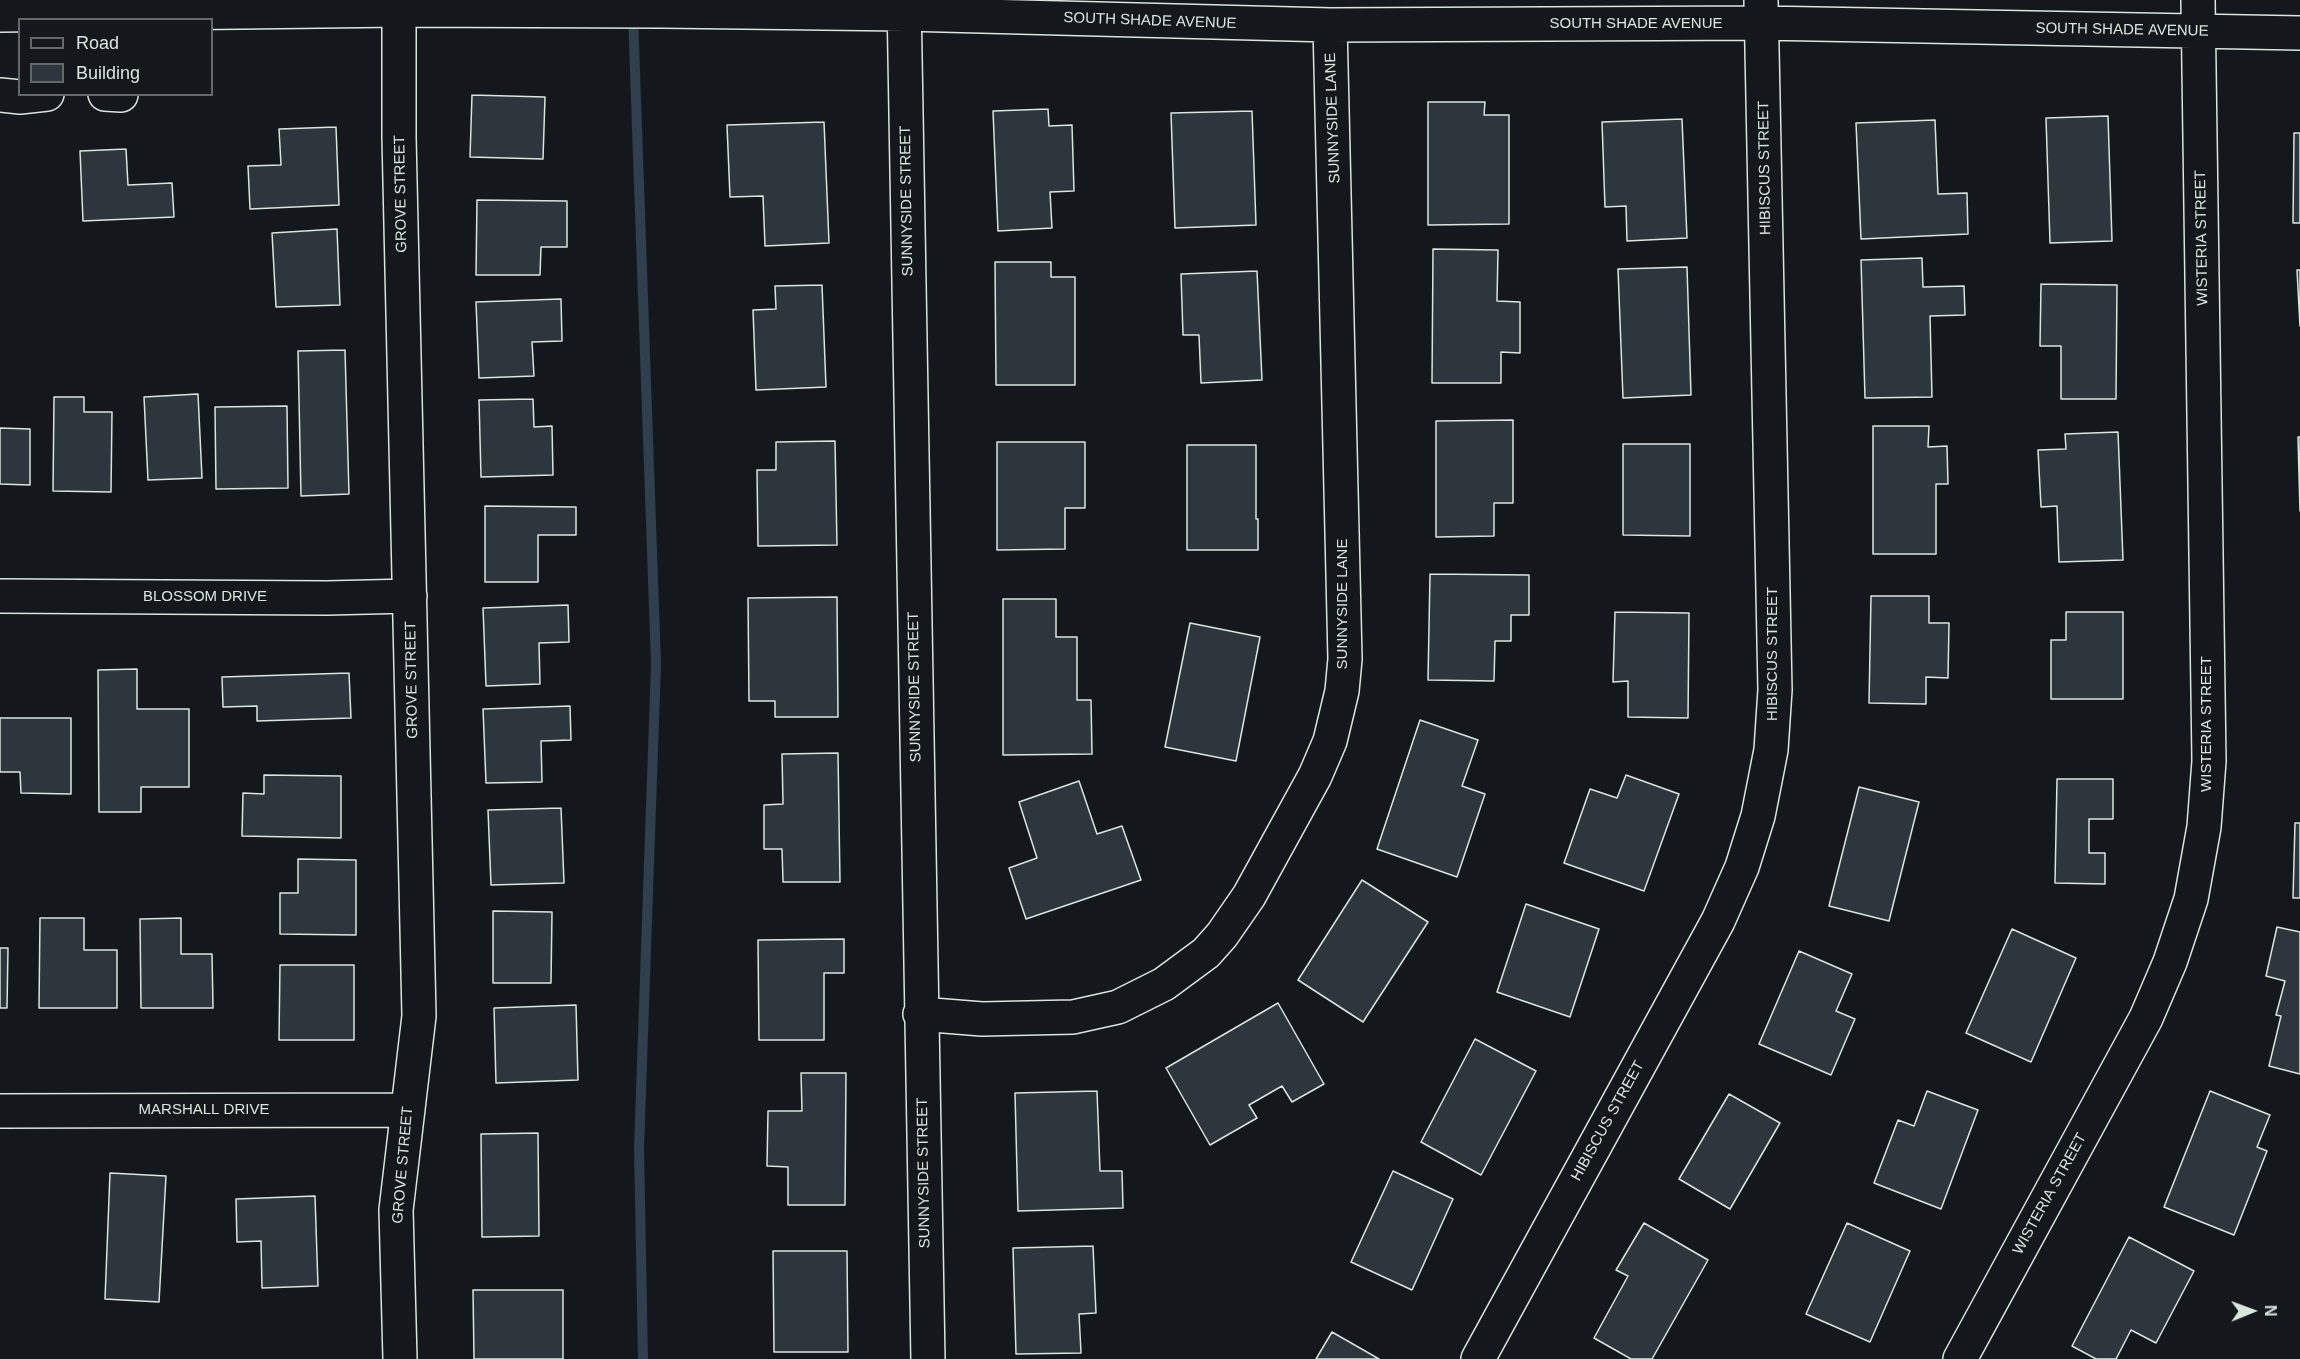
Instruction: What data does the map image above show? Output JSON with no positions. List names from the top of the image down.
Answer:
{
  "streets": {
    "street": [
      "SOUTH SHADE AVENUE",
      "SUNNYSIDE LANE",
      "HIBISCUS STREET",
      "GROVE STREET",
      "SUNNYSIDE STREET",
      "WISTERIA STREET",
      "BLOSSOM DRIVE",
      "MARSHALL DRIVE"
    ]
  },
  "crossings": [
    ["SOUTH SHADE AVENUE", "SUNNYSIDE LANE"],
    ["SOUTH SHADE AVENUE", "HIBISCUS STREET"],
    ["SOUTH SHADE AVENUE", "GROVE STREET"],
    ["SOUTH SHADE AVENUE", "SUNNYSIDE STREET"],
    ["SOUTH SHADE AVENUE", "WISTERIA STREET"],
    ["SUNNYSIDE LANE", "SUNNYSIDE STREET"],
    ["GROVE STREET", "BLOSSOM DRIVE"],
    ["GROVE STREET", "MARSHALL DRIVE"]
  ],
  "legend": ["Road", "Building"],
  "north": "right"
}
